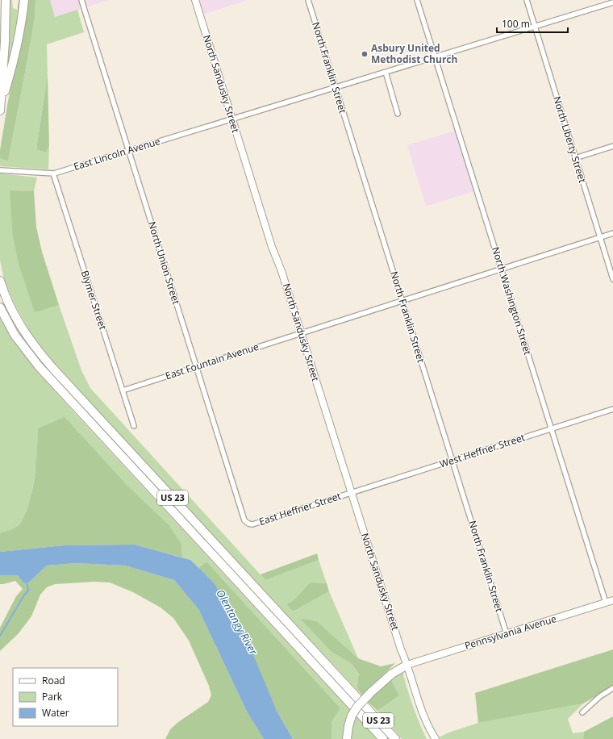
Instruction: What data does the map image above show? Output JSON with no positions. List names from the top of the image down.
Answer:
{
  "streets": {
    "highway": ["US 23"],
    "street": [
      "North Franklin Street",
      "North Sandusky Street",
      "North Liberty Street",
      "East Lincoln Avenue",
      "North Union Street",
      "Blymer Street",
      "North Washington Street",
      "East Fountain Avenue",
      "West Heffner Street",
      "East Heffner Street",
      "Pennsylvania Avenue"
    ]
  },
  "crossings": [
    ["North Franklin Street", "East Lincoln Avenue"],
    ["North Franklin Street", "East Fountain Avenue"],
    ["North Franklin Street", "West Heffner Street"],
    ["North Franklin Street", "Pennsylvania Avenue"],
    ["North Sandusky Street", "East Lincoln Avenue"],
    ["North Sandusky Street", "East Fountain Avenue"],
    ["North Sandusky Street", "West Heffner Street"],
    ["North Sandusky Street", "East Heffner Street"],
    ["North Sandusky Street", "Pennsylvania Avenue"],
    ["North Liberty Street", "East Lincoln Avenue"],
    ["North Liberty Street", "East Fountain Avenue"],
    ["East Lincoln Avenue", "North Union Street"],
    ["East Lincoln Avenue", "Blymer Street"],
    ["East Lincoln Avenue", "North Washington Street"],
    ["North Union Street", "East Fountain Avenue"],
    ["North Union Street", "East Heffner Street"],
    ["Blymer Street", "East Fountain Avenue"],
    ["North Washington Street", "East Fountain Avenue"],
    ["North Washington Street", "West Heffner Street"],
    ["North Washington Street", "Pennsylvania Avenue"],
    ["West Heffner Street", "East Heffner Street"]
  ],
  "water": ["Olentangy River"],
  "places": ["Asbury United Methodist Church"],
  "legend": ["Road", "Park", "Water"],
  "scale_bar": "100 m"
}
